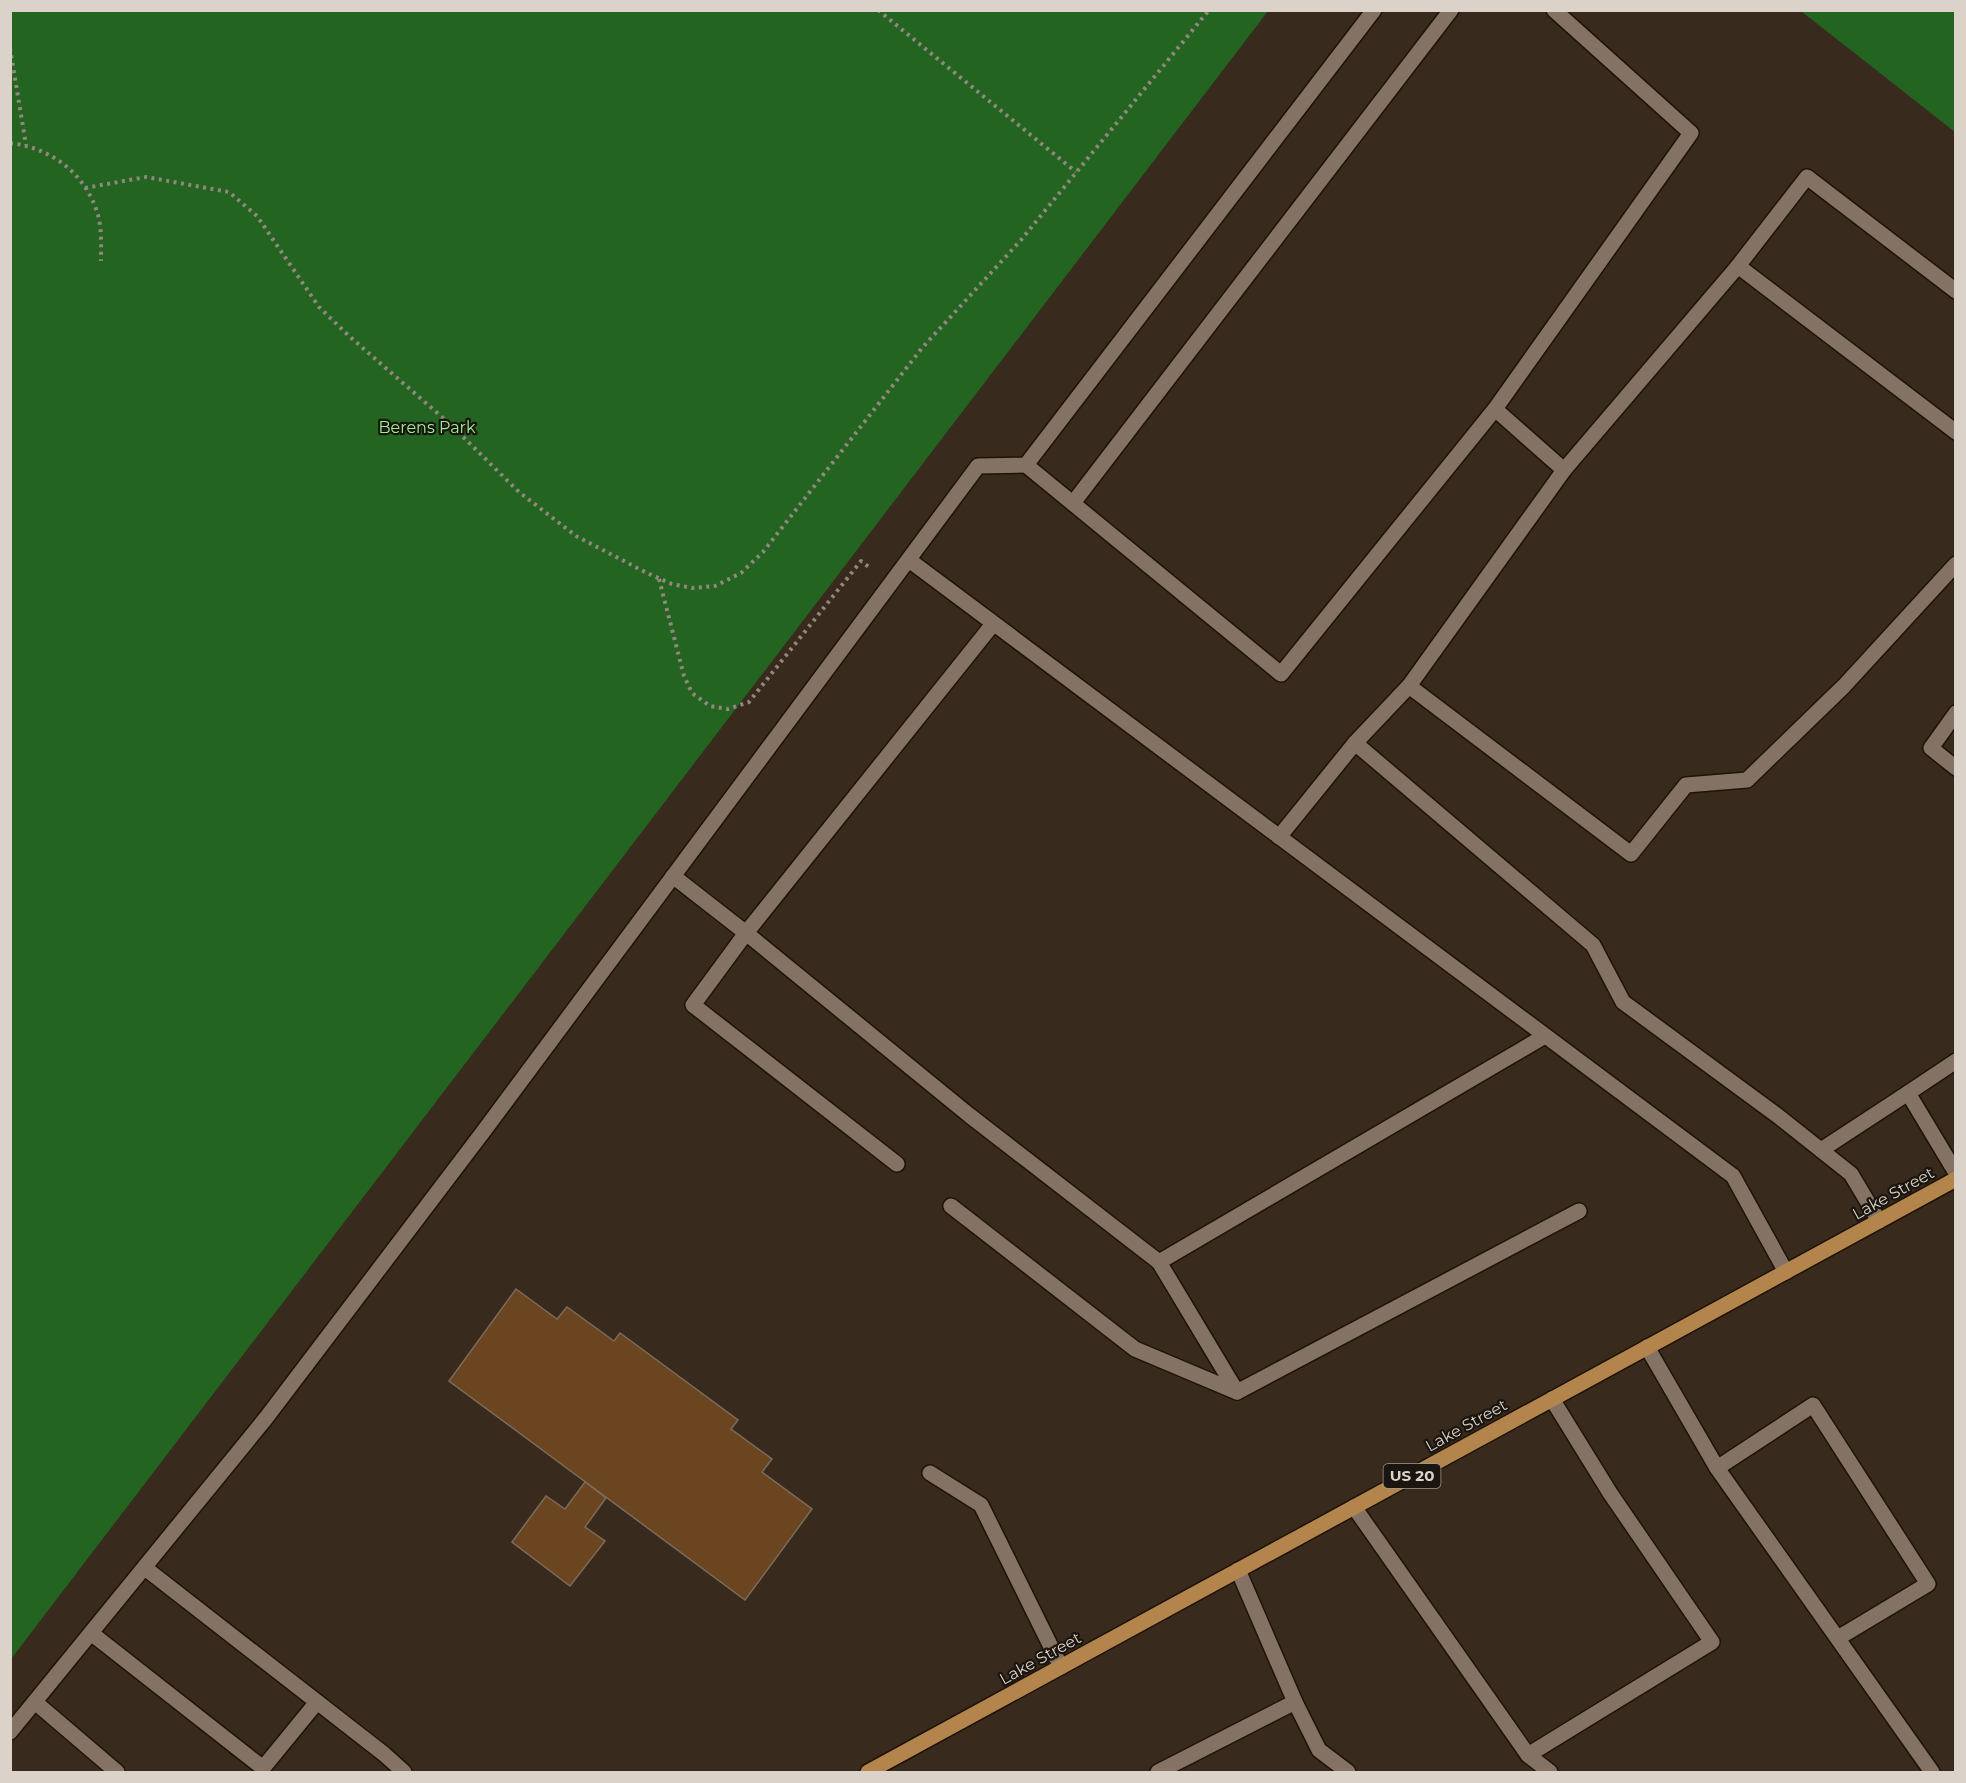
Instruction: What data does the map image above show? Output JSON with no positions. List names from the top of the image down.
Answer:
{
  "streets": {
    "main road": ["Lake Street", "US 20"]
  },
  "parks": ["Berens Park"]
}
